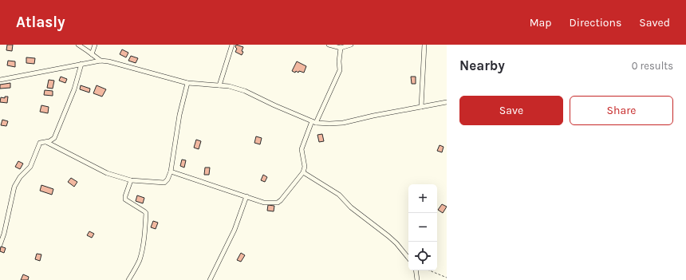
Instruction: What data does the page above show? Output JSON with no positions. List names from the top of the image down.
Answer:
{
  "page": {
    "header": "Atlasly",
    "nav": ["Map", "Directions", "Saved"],
    "heading": ["Nearby", "0 results"],
    "buttons": ["Save", "Share"],
    "map_buttons": ["+", "−"]
  }
}
